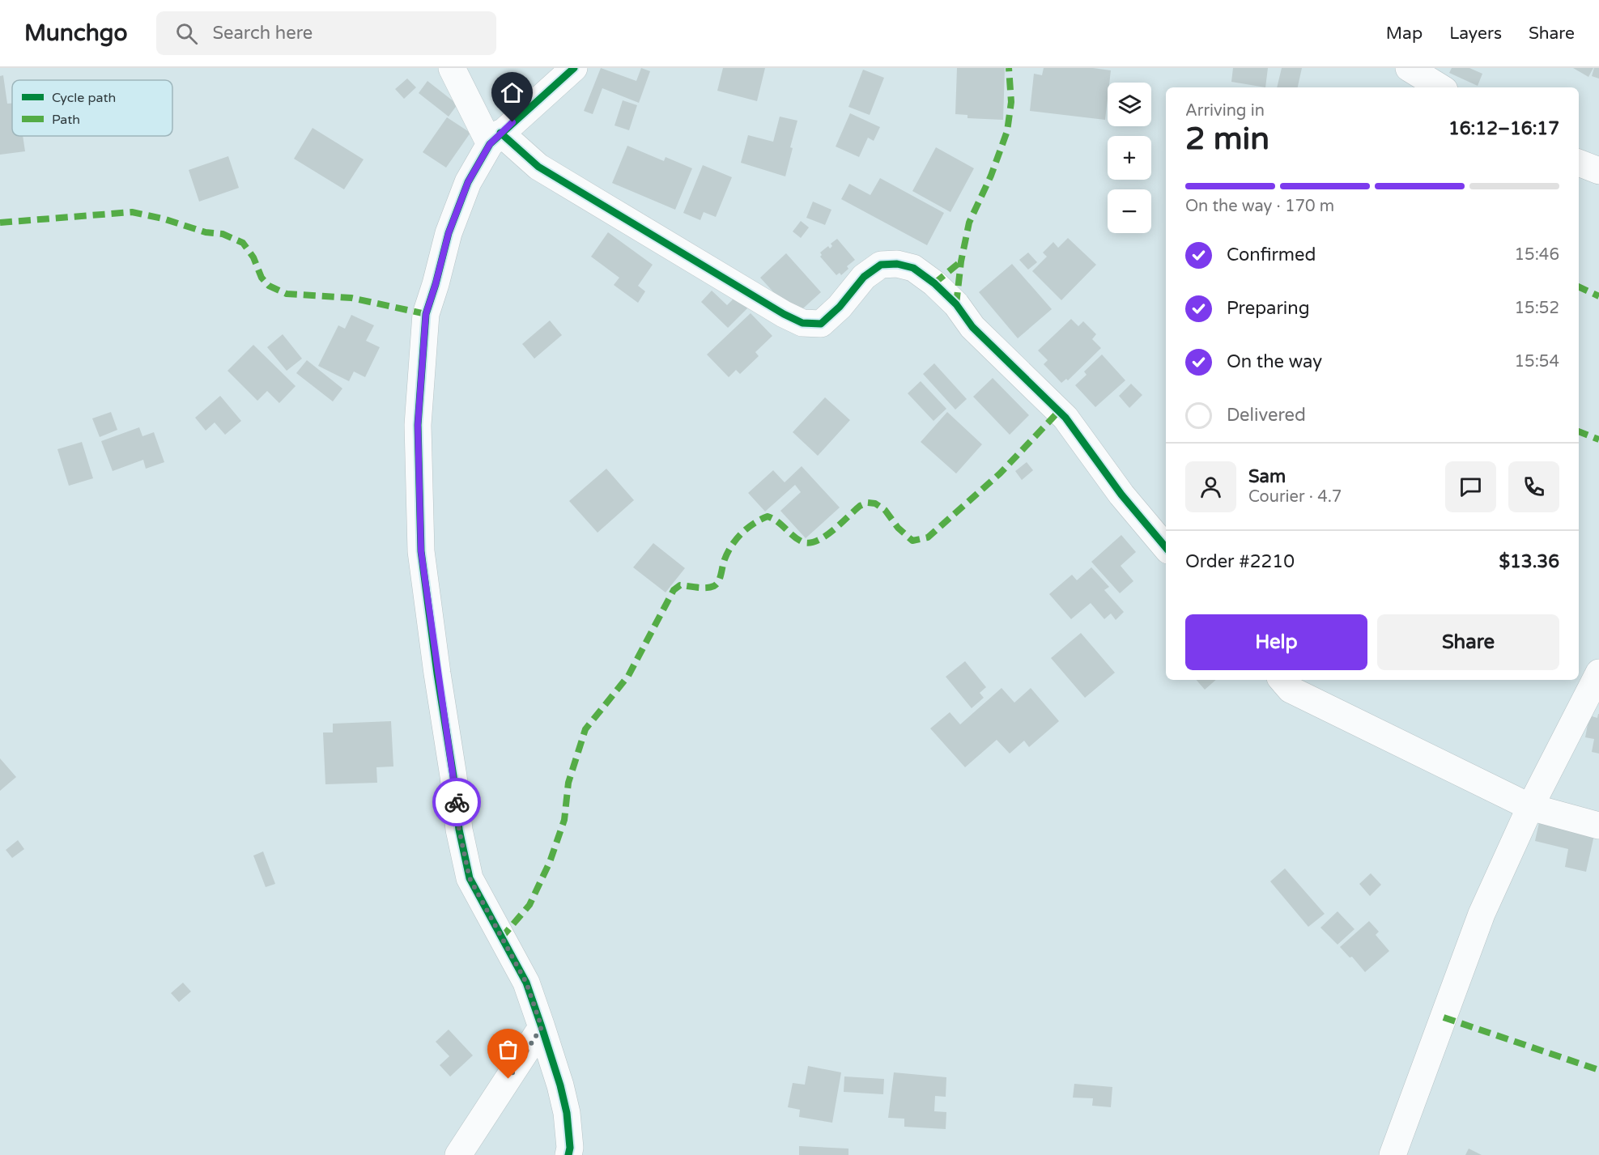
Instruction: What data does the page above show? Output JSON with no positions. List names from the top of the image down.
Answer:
{
  "legend": ["Cycle path", "Path"],
  "page": {
    "header": "Munchgo",
    "search": "Search here",
    "nav": ["Map", "Layers", "Share"],
    "map_buttons": ["+", "−"],
    "heading": ["2 min", "Arriving in", "16:12–16:17"],
    "panel": [
      "Sam",
      "Courier · 4.7",
      "Order #2210",
      "$13.36"
    ],
    "bar": "On the way · 170 m",
    "list": [
      ["Confirmed", "15:46"],
      ["Preparing", "15:52"],
      ["On the way", "15:54"],
      "Delivered"
    ],
    "buttons": ["Help", "Share"]
  }
}
